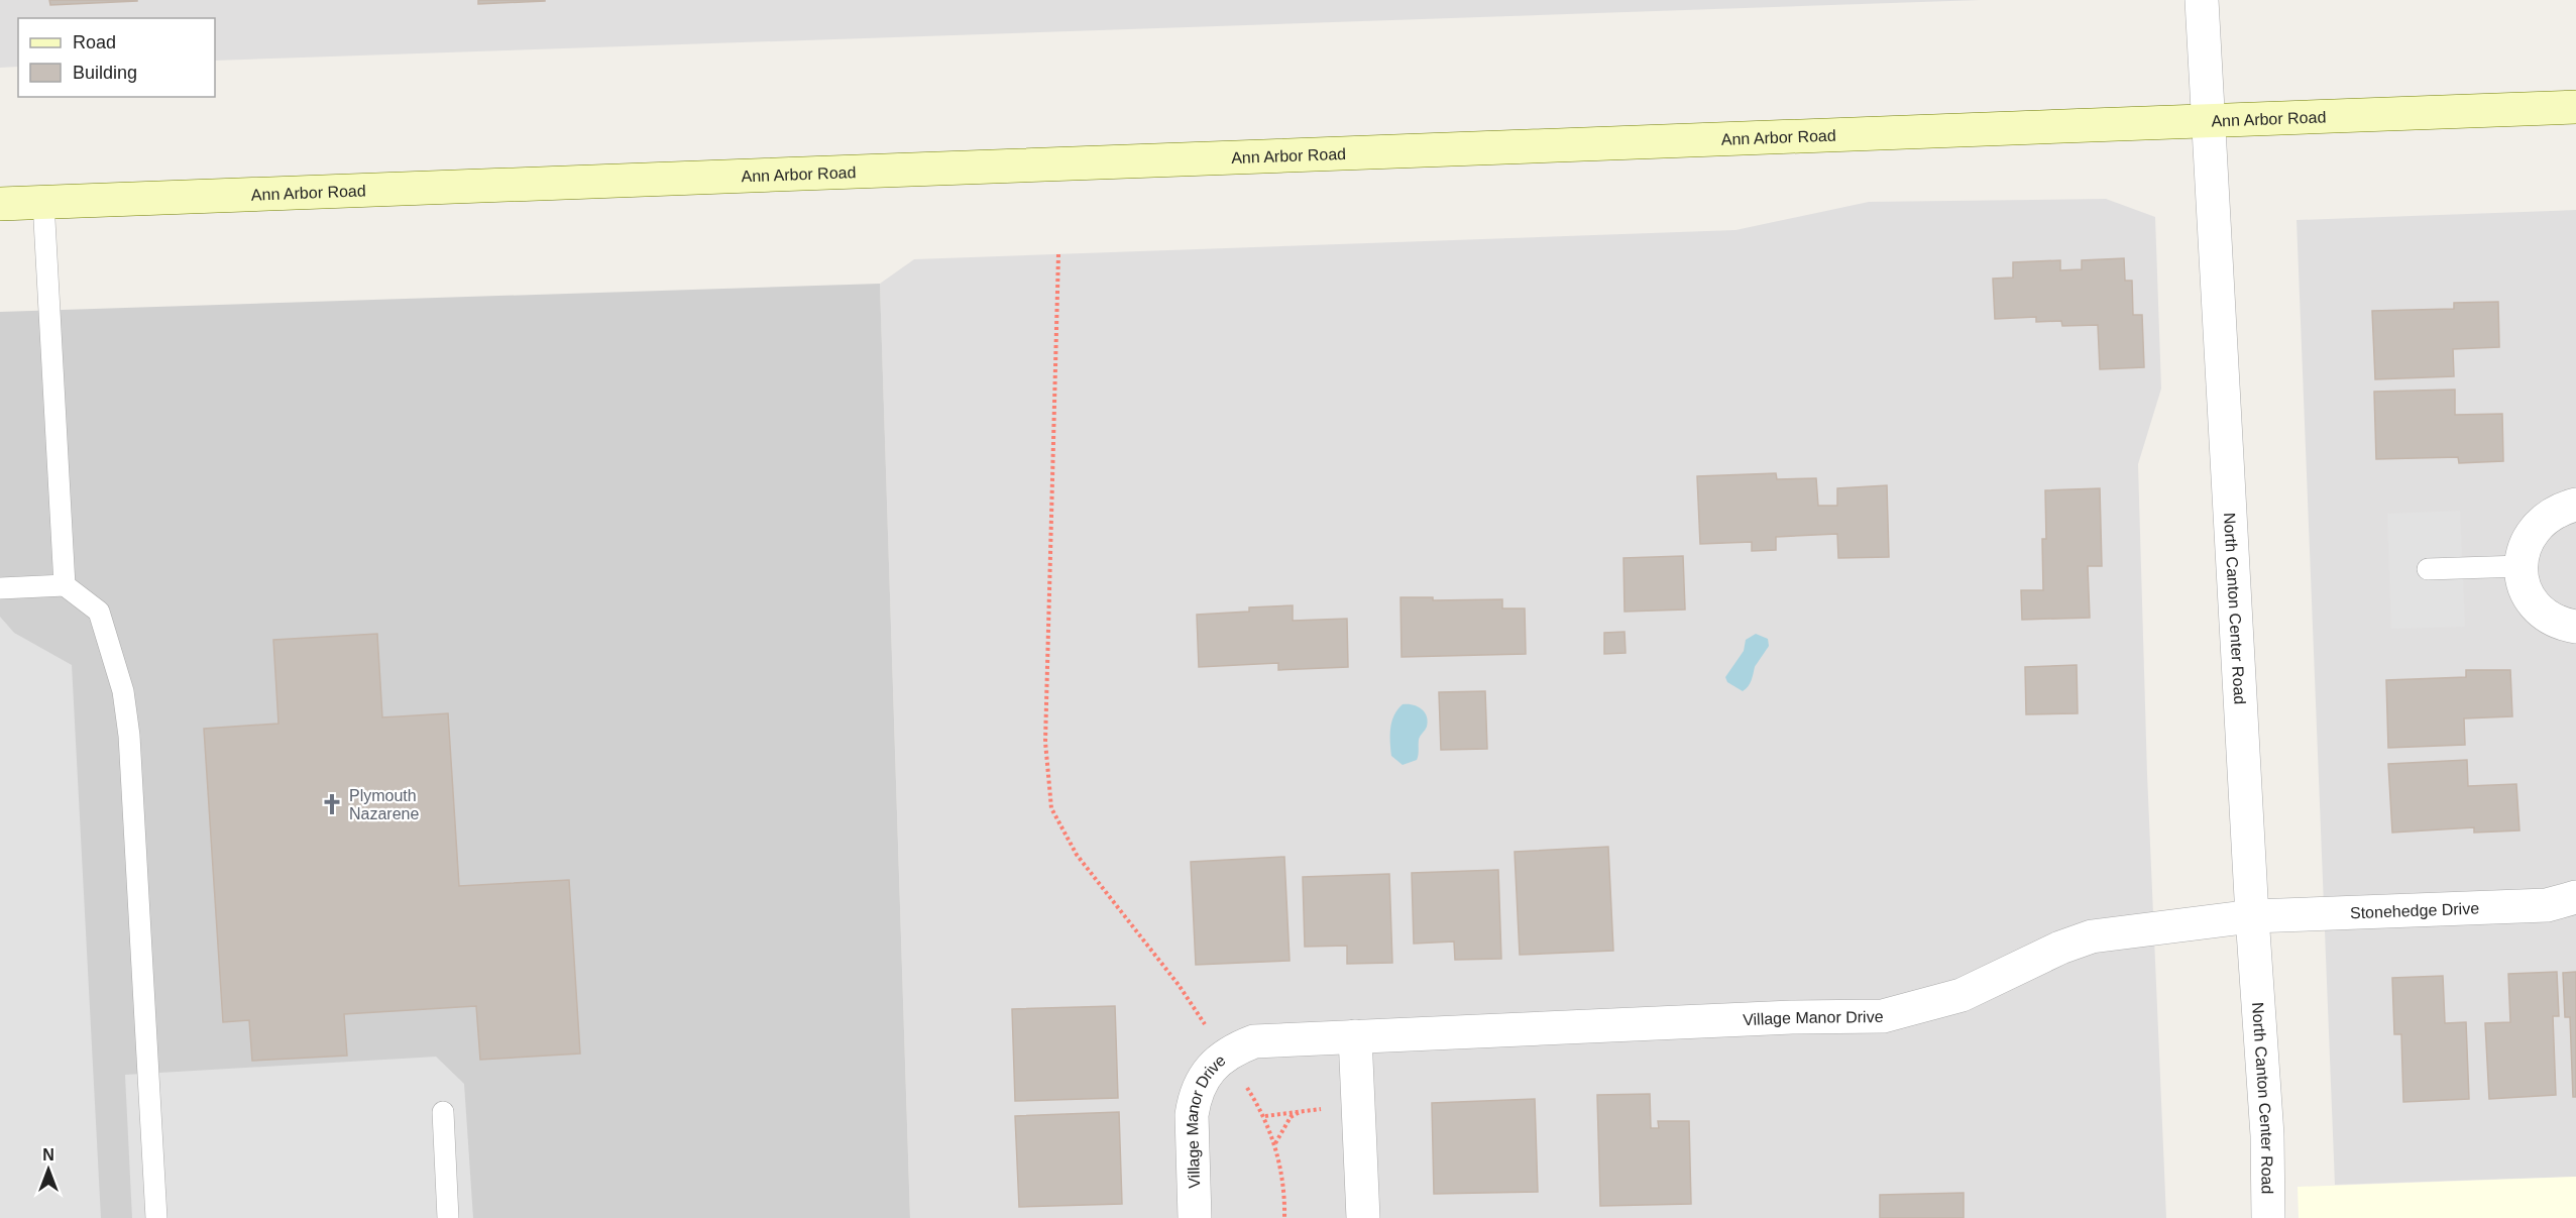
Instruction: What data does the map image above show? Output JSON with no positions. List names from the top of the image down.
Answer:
{
  "streets": {
    "main road": ["Ann Arbor Road"],
    "street": ["North Canton Center Road", "Stonehedge Drive", "Village Manor Drive"]
  },
  "crossings": [
    ["Ann Arbor Road", "North Canton Center Road"],
    ["North Canton Center Road", "Stonehedge Drive"],
    ["North Canton Center Road", "Village Manor Drive"],
    ["Stonehedge Drive", "Village Manor Drive"]
  ],
  "places": {
    "church": ["Plymouth Nazarene"]
  },
  "legend": ["Road", "Building"],
  "north": "top"
}
